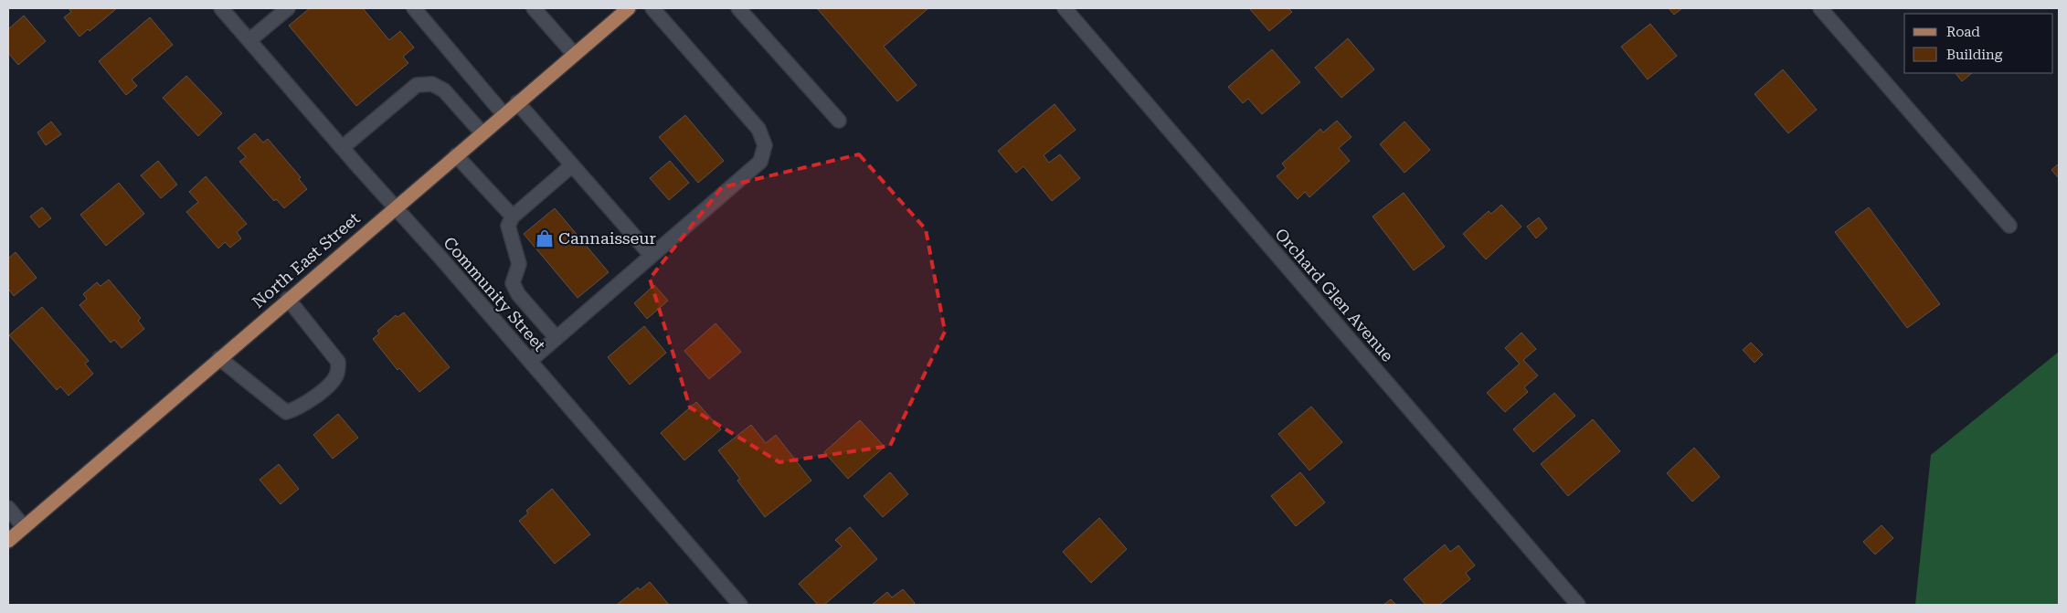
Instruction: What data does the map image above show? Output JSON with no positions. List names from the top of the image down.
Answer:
{
  "streets": {
    "main road": ["North East Street"],
    "street": ["Community Street", "Orchard Glen Avenue"]
  },
  "crossings": [
    ["North East Street", "Community Street"]
  ],
  "places": {
    "shop": ["Cannaisseur"]
  },
  "legend": ["Road", "Building"]
}
